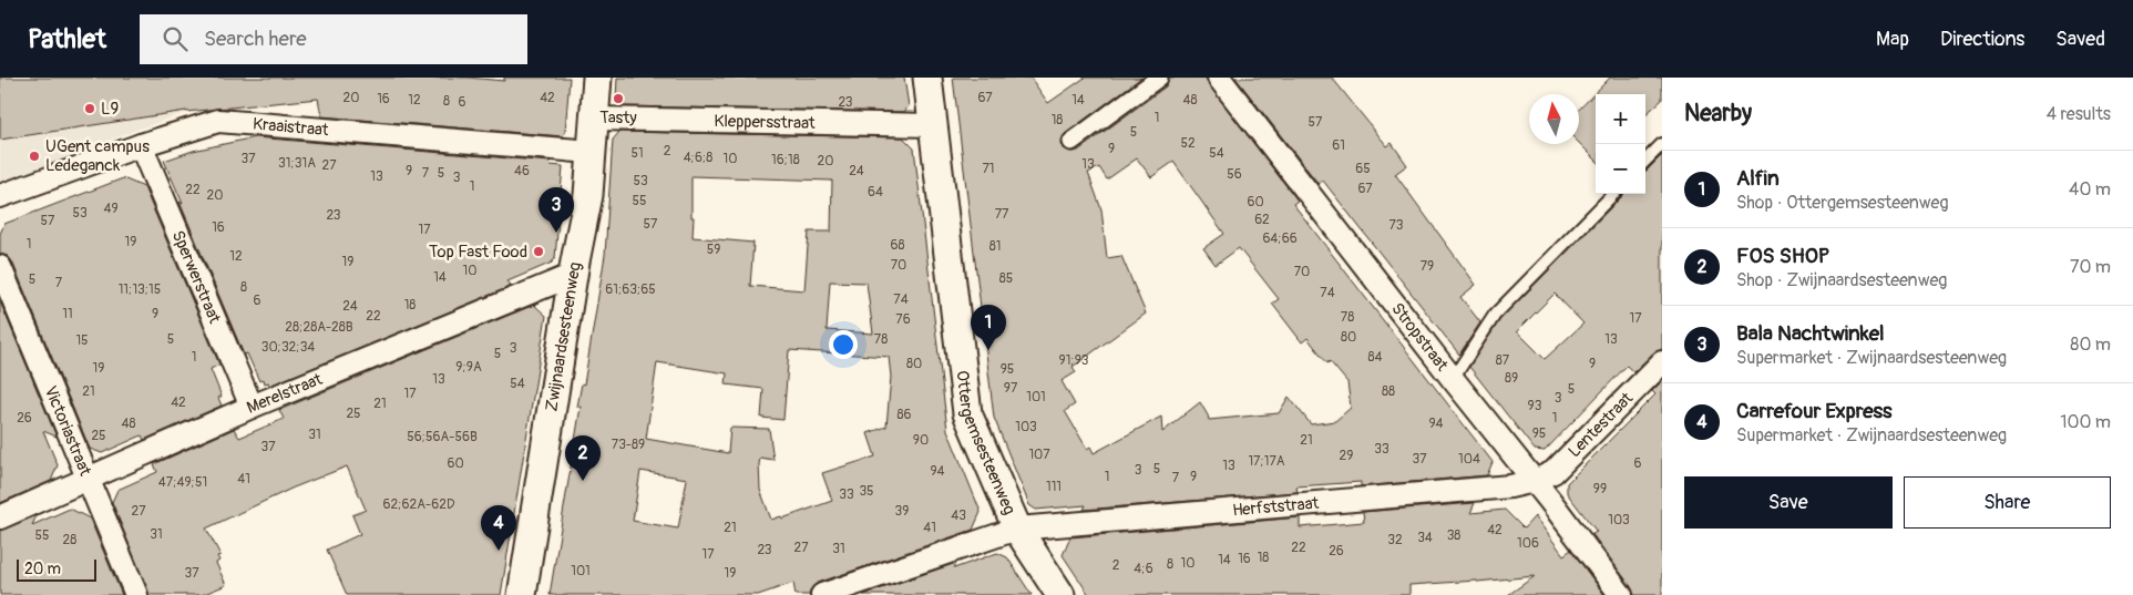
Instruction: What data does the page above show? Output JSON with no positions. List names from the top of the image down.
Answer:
{
  "streets": {
    "street": [
      "Kleppersstraat",
      "Kraaistraat",
      "Sperwerstraat",
      "Zwijnaardsesteenweg",
      "Stropstraat",
      "Merelstraat",
      "Lentestraat",
      "Victoriastraat",
      "Ottergemsesteenweg",
      "Herfststraat"
    ]
  },
  "crossings": [
    ["Kleppersstraat", "Zwijnaardsesteenweg"],
    ["Kleppersstraat", "Ottergemsesteenweg"],
    ["Kraaistraat", "Sperwerstraat"],
    ["Kraaistraat", "Zwijnaardsesteenweg"],
    ["Sperwerstraat", "Merelstraat"],
    ["Zwijnaardsesteenweg", "Merelstraat"],
    ["Stropstraat", "Lentestraat"],
    ["Stropstraat", "Herfststraat"],
    ["Merelstraat", "Victoriastraat"],
    ["Lentestraat", "Herfststraat"],
    ["Ottergemsesteenweg", "Herfststraat"]
  ],
  "places": [
    "Tasty",
    "L9",
    "UGent campus Ledeganck",
    "Top Fast Food"
  ],
  "house_numbers": [
    "20",
    "42",
    "67",
    "16",
    "12",
    "14",
    "48",
    "8",
    "6",
    "23",
    "1",
    "18",
    "57",
    "5",
    "52",
    "61",
    "9",
    "2",
    "51",
    "54",
    "4;6;8",
    "37",
    "10",
    "16;18",
    "20",
    "31;31A",
    "13",
    "27",
    "71",
    "65",
    "9",
    "46",
    "24",
    "7",
    "5",
    "56",
    "13",
    "3",
    "53",
    "1",
    "67",
    "22",
    "64",
    "20",
    "55",
    "60",
    "49",
    "53",
    "77",
    "23",
    "62",
    "57",
    "57",
    "73",
    "16",
    "17",
    "64;66",
    "19",
    "1",
    "68",
    "81",
    "59",
    "12",
    "19",
    "70",
    "79",
    "10",
    "70",
    "14",
    "85",
    "5",
    "7",
    "8",
    "11;13;15",
    "61;63;65",
    "74",
    "74",
    "6",
    "18",
    "24",
    "11",
    "9",
    "22",
    "78",
    "17",
    "76",
    "28;28A-28B",
    "80",
    "5",
    "78",
    "13",
    "15",
    "30;32;34",
    "3",
    "5",
    "1",
    "84",
    "91;93",
    "87",
    "80",
    "9",
    "9;9A",
    "19",
    "95",
    "89",
    "13",
    "54",
    "97",
    "5",
    "21",
    "88",
    "17",
    "101",
    "3",
    "42",
    "21",
    "93",
    "25",
    "86",
    "26",
    "1",
    "48",
    "94",
    "103",
    "95",
    "31",
    "25",
    "56;56A-56B",
    "90",
    "21",
    "73-89",
    "37",
    "33",
    "107",
    "29",
    "37",
    "104",
    "17;17A",
    "60",
    "6",
    "13",
    "5",
    "3",
    "94",
    "1",
    "9",
    "7",
    "41",
    "47;49;51",
    "111",
    "99",
    "35",
    "33",
    "62;62A-62D",
    "27",
    "39",
    "43",
    "103",
    "21",
    "41",
    "42",
    "31",
    "55",
    "38",
    "34",
    "28",
    "32",
    "106",
    "27",
    "22",
    "31",
    "23",
    "26",
    "17",
    "18",
    "16",
    "14",
    "10",
    "8",
    "2",
    "4;6",
    "101",
    "37",
    "19"
  ],
  "scale_bar": "20 m",
  "north": "top",
  "page": {
    "header": "Pathlet",
    "search": "Search here",
    "nav": ["Map", "Directions", "Saved"],
    "heading": ["Nearby", "4 results"],
    "map_buttons": ["+", "−"],
    "list": [
      {
        "mark": "1",
        "name": "Alfin",
        "note": "Shop · Ottergemsesteenweg",
        "value": "40 m"
      },
      {
        "mark": "2",
        "name": "FOS SHOP",
        "note": "Shop · Zwijnaardsesteenweg",
        "value": "70 m"
      },
      {
        "mark": "3",
        "name": "Bala Nachtwinkel",
        "note": "Supermarket · Zwijnaardsesteenweg",
        "value": "80 m"
      },
      {
        "mark": "4",
        "name": "Carrefour Express",
        "note": "Supermarket · Zwijnaardsesteenweg",
        "value": "100 m"
      }
    ],
    "pins": [
      "3",
      "1",
      "2",
      "4"
    ],
    "buttons": ["Save", "Share"],
    "scale": "20 m"
  }
}
